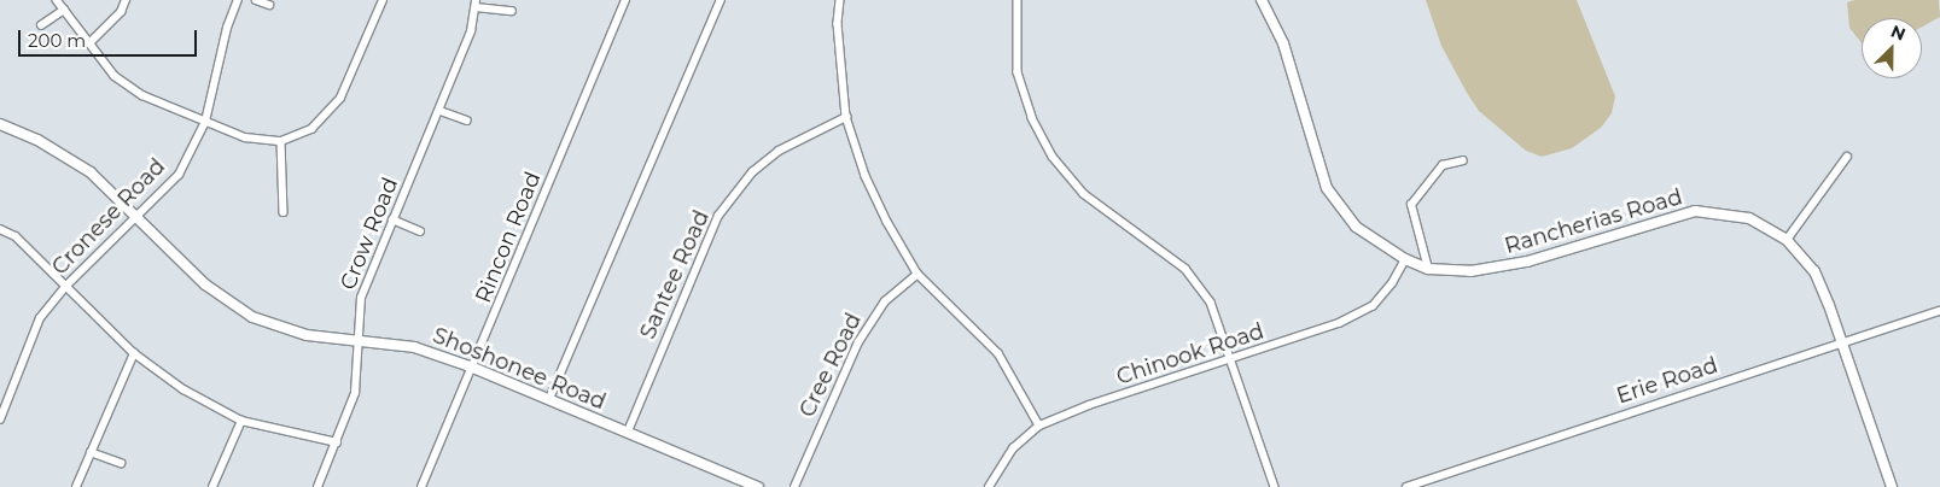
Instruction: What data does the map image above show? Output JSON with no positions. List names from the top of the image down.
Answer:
{
  "streets": {
    "street": [
      "Cronese Road",
      "Rancherias Road",
      "Crow Road",
      "Rincon Road",
      "Santee Road",
      "Chinook Road",
      "Cree Road",
      "Shoshonee Road",
      "Erie Road"
    ]
  },
  "crossings": [
    ["Cronese Road", "Shoshonee Road"],
    ["Rancherias Road", "Chinook Road"],
    ["Rancherias Road", "Erie Road"],
    ["Crow Road", "Shoshonee Road"],
    ["Rincon Road", "Shoshonee Road"],
    ["Santee Road", "Shoshonee Road"]
  ],
  "scale_bar": "200 m",
  "north": "top right"
}
